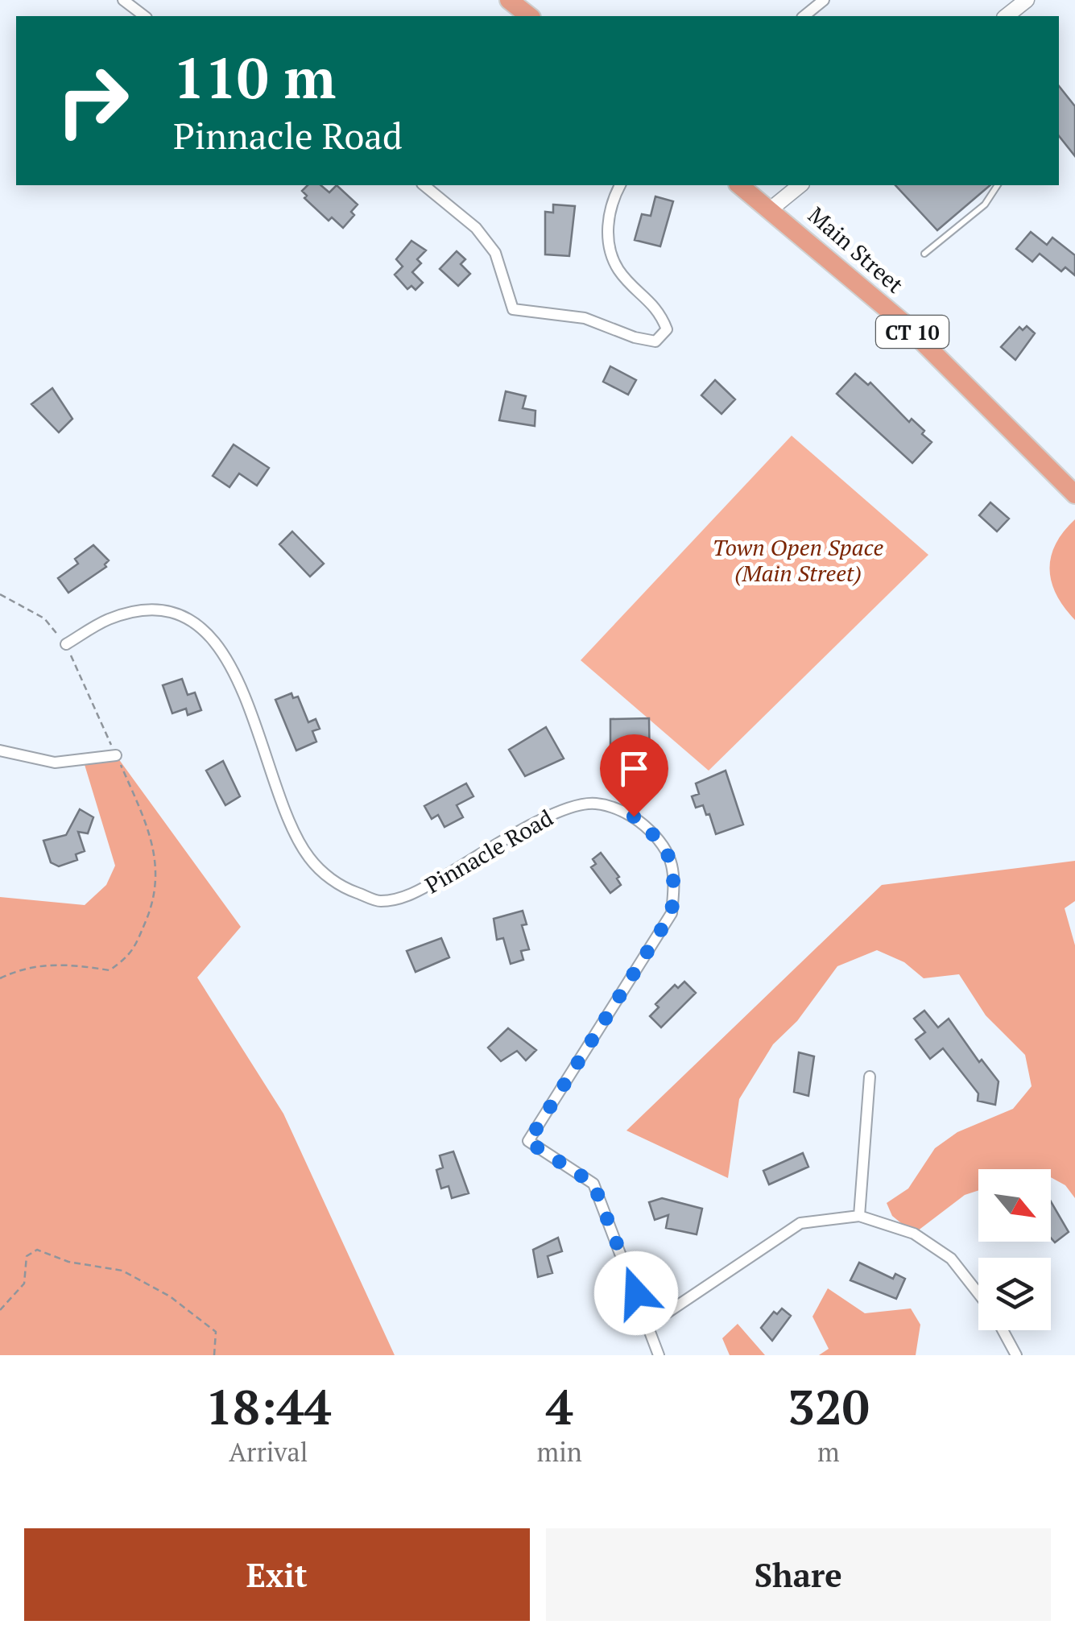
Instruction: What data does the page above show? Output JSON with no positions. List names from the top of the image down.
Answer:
{
  "streets": {
    "highway": ["Main Street", "CT 10"],
    "street": ["Pinnacle Road"]
  },
  "parks": ["Town Open Space (Main Street)"],
  "north": "bottom right",
  "page": {
    "turn": ["110 m", "Pinnacle Road"],
    "eta": [
      "18:44",
      "Arrival",
      "4",
      "min",
      "320",
      "m"
    ],
    "buttons": ["Exit", "Share"]
  }
}
